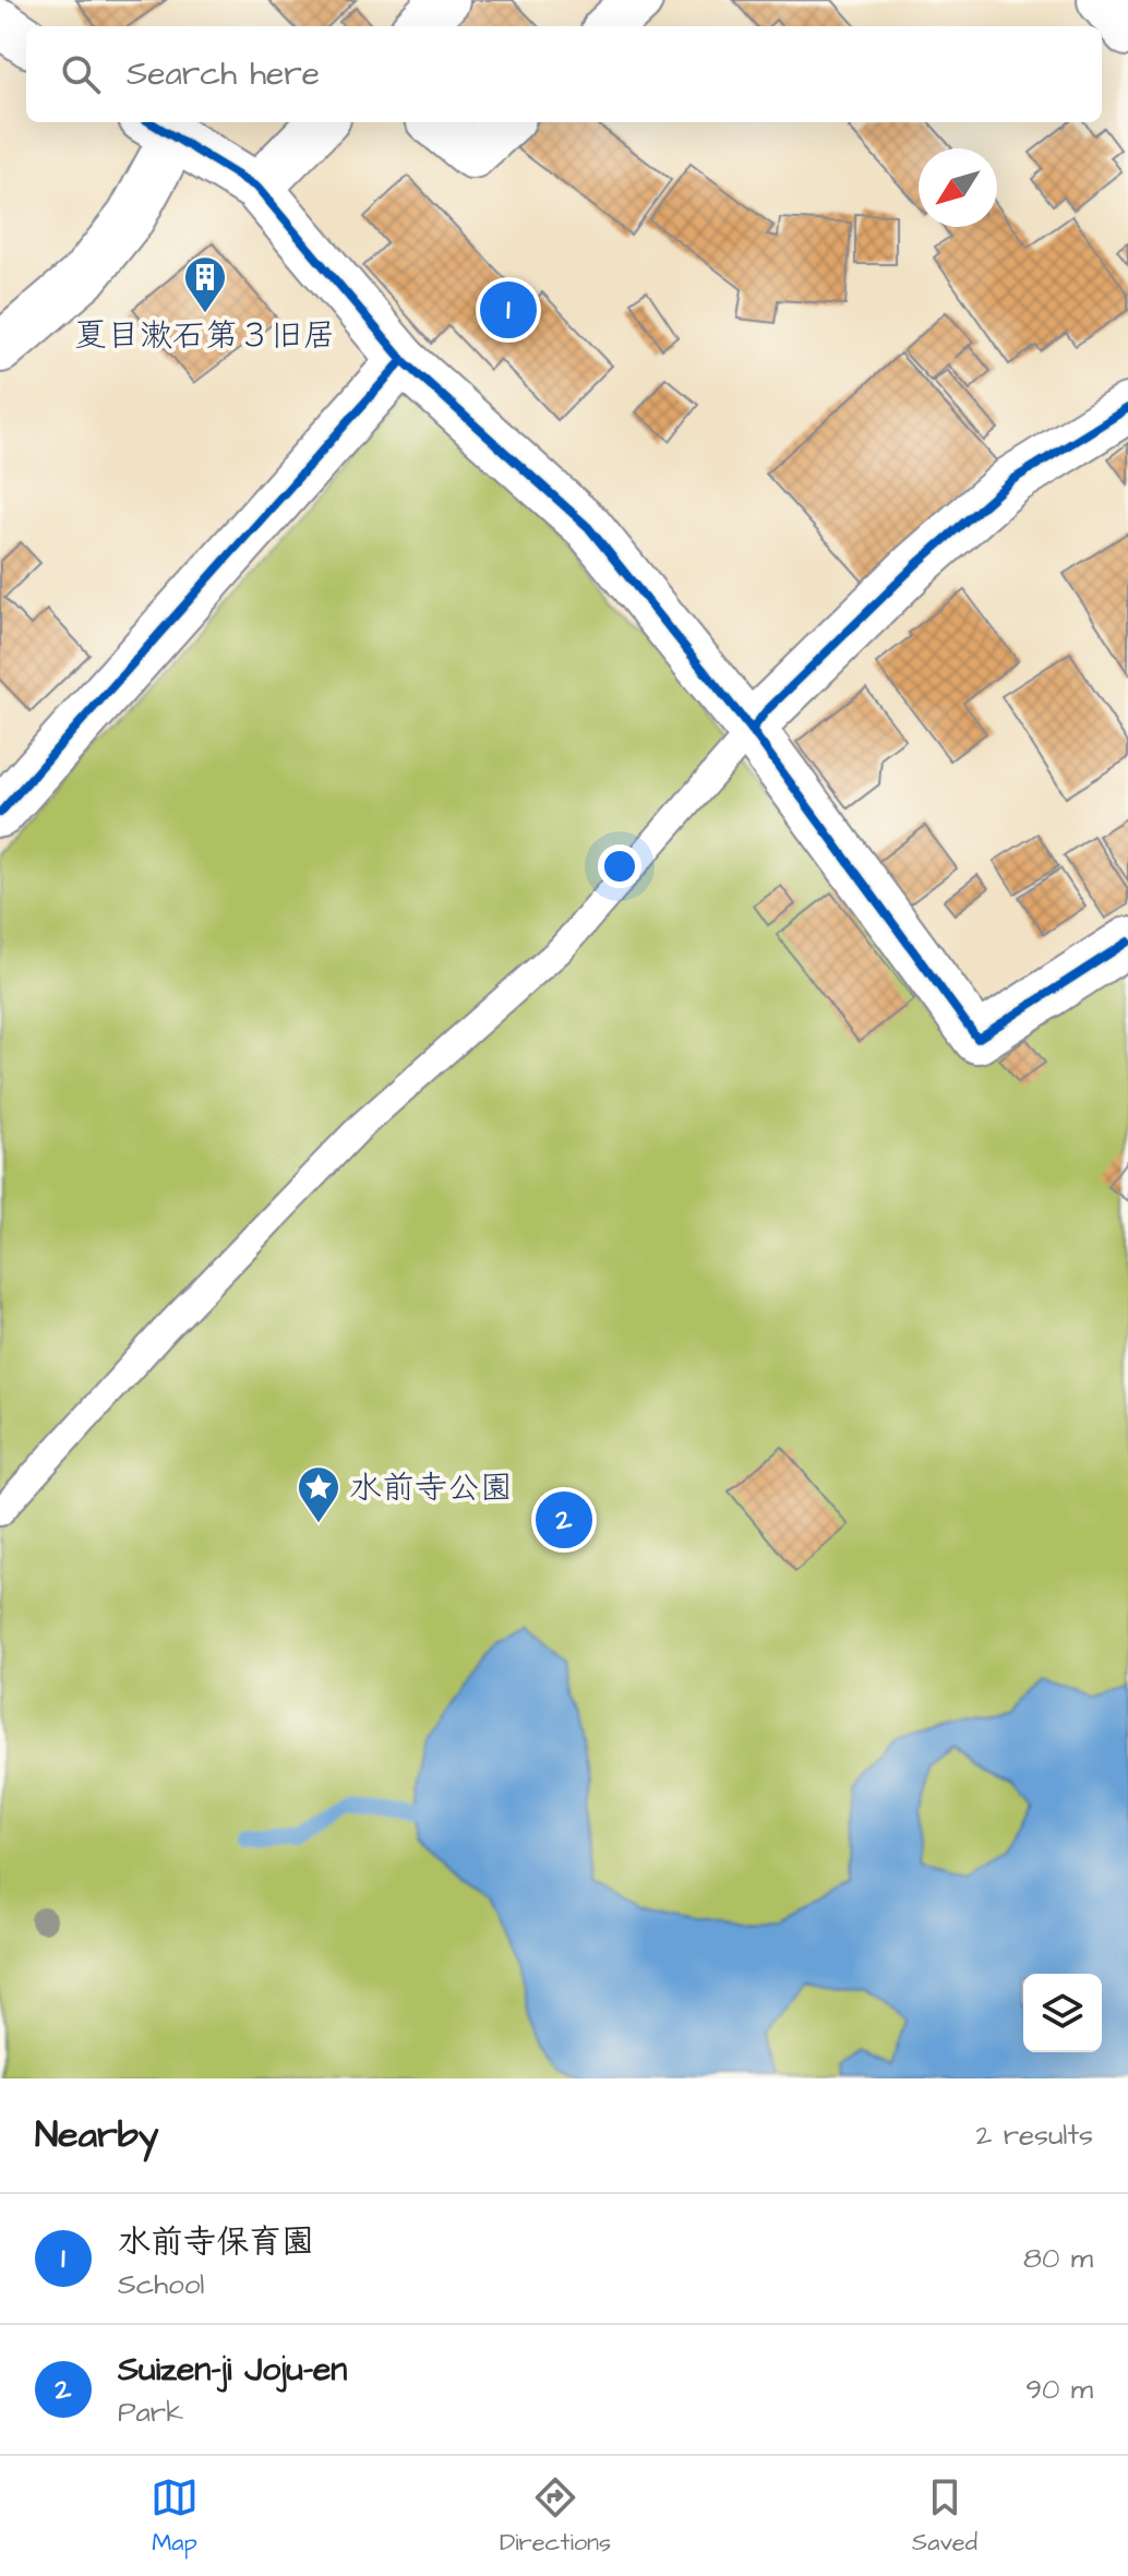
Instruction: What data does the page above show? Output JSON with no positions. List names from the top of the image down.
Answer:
{
  "places": {
    "building": ["夏目漱石第３旧居"],
    "place": ["水前寺公園"]
  },
  "north": "bottom left",
  "page": {
    "search": "Search here",
    "pins": ["1", "2"],
    "heading": ["Nearby", "2 results"],
    "list": [
      {
        "mark": "1",
        "name": "水前寺保育園",
        "note": "School",
        "value": "80 m"
      },
      {
        "mark": "2",
        "name": "Suizen-ji Joju-en",
        "note": "Park",
        "value": "90 m"
      }
    ],
    "nav": ["Map", "Directions", "Saved"]
  }
}
